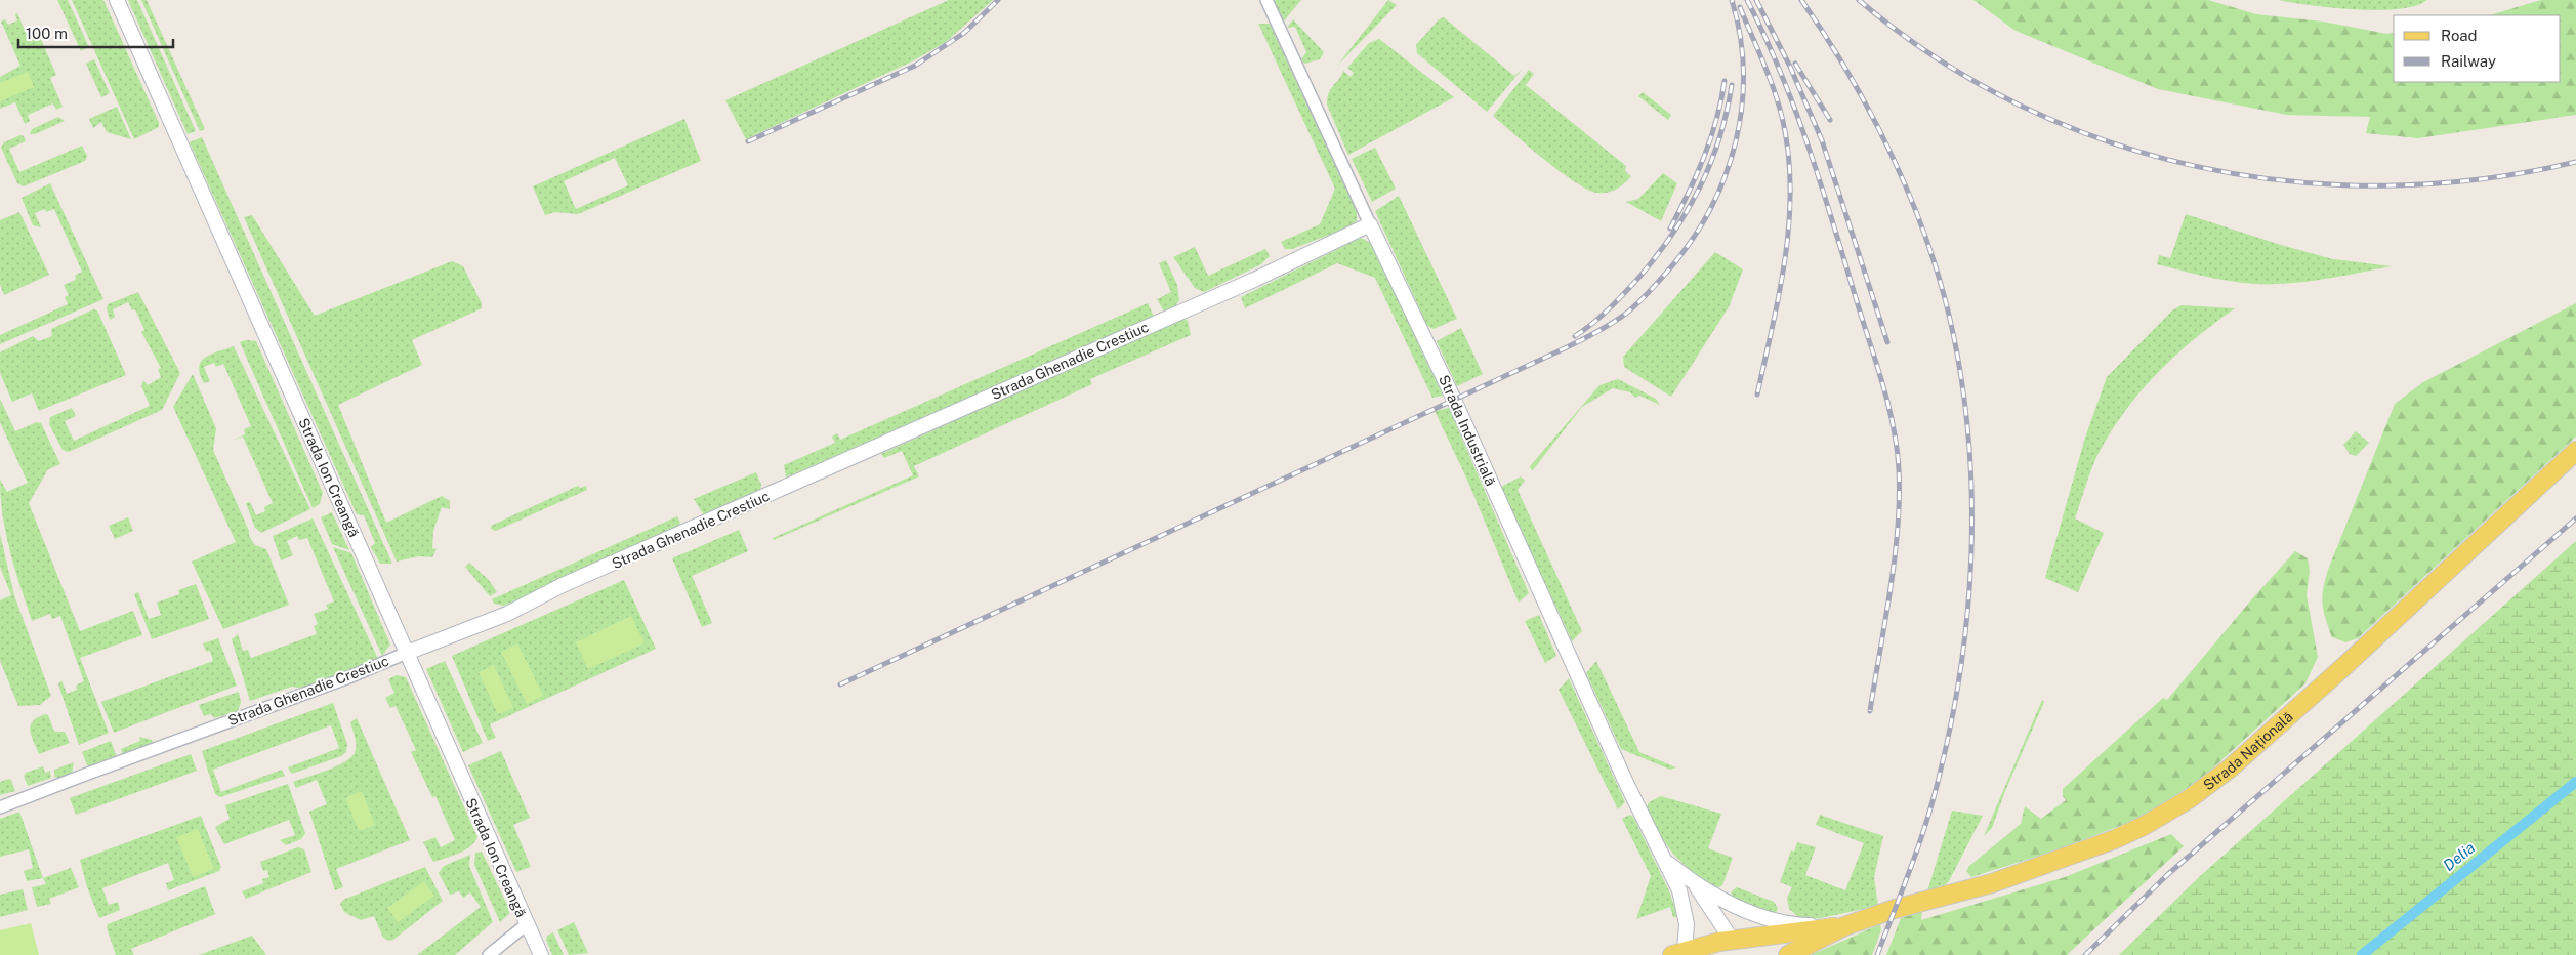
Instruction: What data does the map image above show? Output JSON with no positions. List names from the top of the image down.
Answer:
{
  "streets": {
    "main road": ["Strada Națională"],
    "street": ["Strada Ghenadie Crestiuc", "Strada Industrială", "Strada Ion Creangă"]
  },
  "crossings": [
    ["Strada Ghenadie Crestiuc", "Strada Industrială"],
    ["Strada Ghenadie Crestiuc", "Strada Ion Creangă"],
    ["Strada Industrială", "Strada Națională"]
  ],
  "water": ["Delia"],
  "legend": ["Road", "Railway"],
  "scale_bar": "100 m"
}
